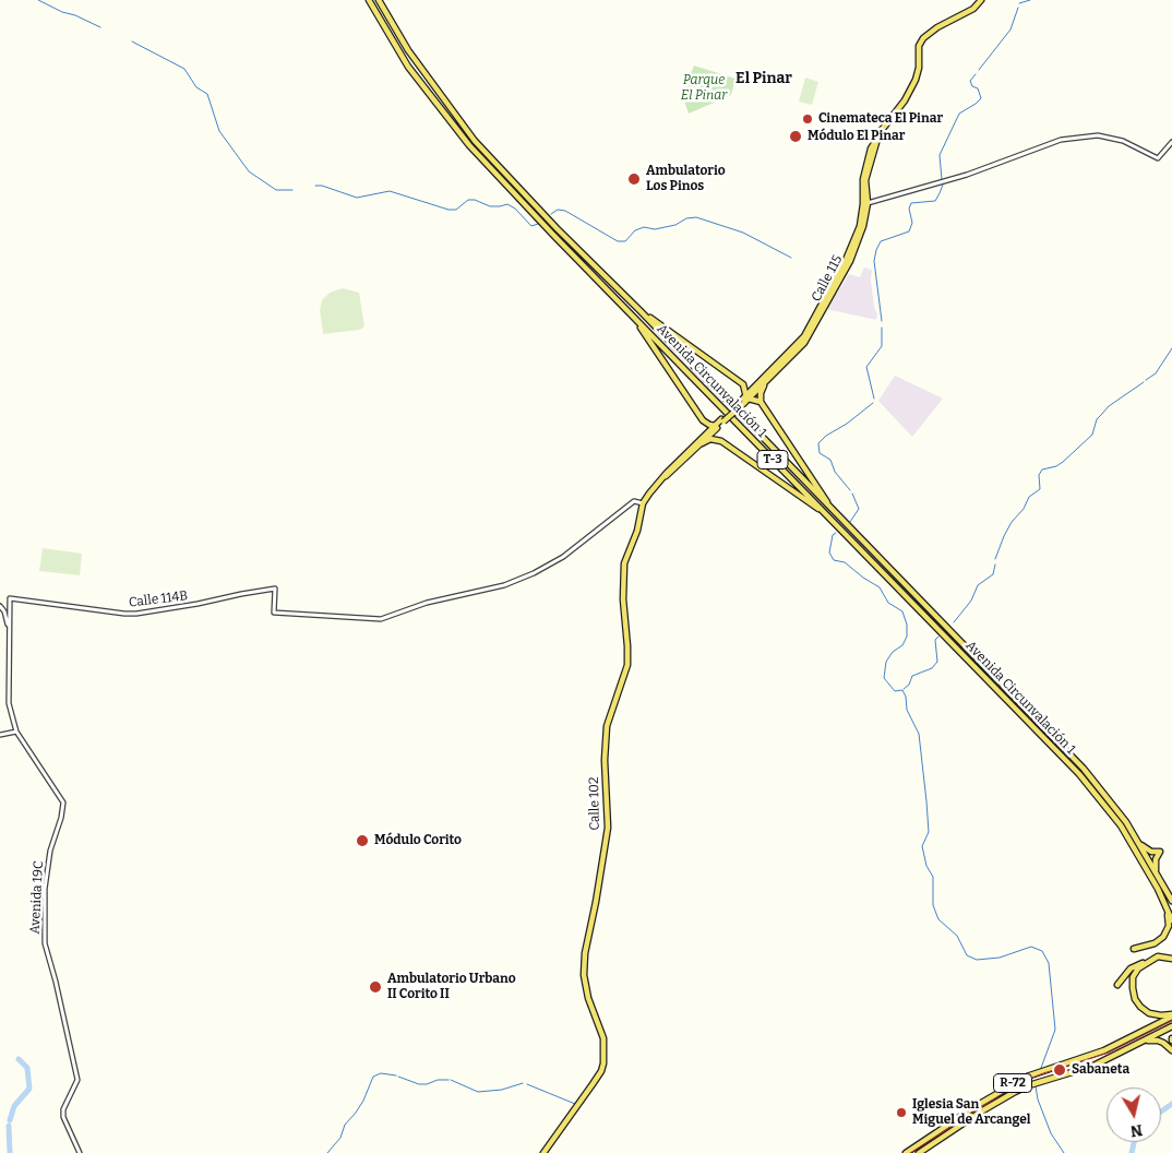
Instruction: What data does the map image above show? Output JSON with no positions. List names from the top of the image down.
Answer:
{
  "streets": {
    "main road": [
      "Calle 115",
      "Avenida Circunvalación 1",
      "T-3",
      "Calle 102",
      "R-72"
    ],
    "street": ["Calle 114B", "Avenida 19C"]
  },
  "crossings": [
    ["Calle 115", "Calle 102"],
    ["Calle 114B", "Calle 102"],
    ["Calle 114B", "Avenida 19C"]
  ],
  "districts": ["El Pinar"],
  "parks": ["Parque El Pinar"],
  "places": [
    "Cinemateca El Pinar",
    "Módulo El Pinar",
    "Ambulatorio Los Pinos",
    "Módulo Corito",
    "Ambulatorio Urbano II Corito II",
    "Sabaneta",
    "Iglesia San Miguel de Arcangel"
  ],
  "north": "bottom"
}
